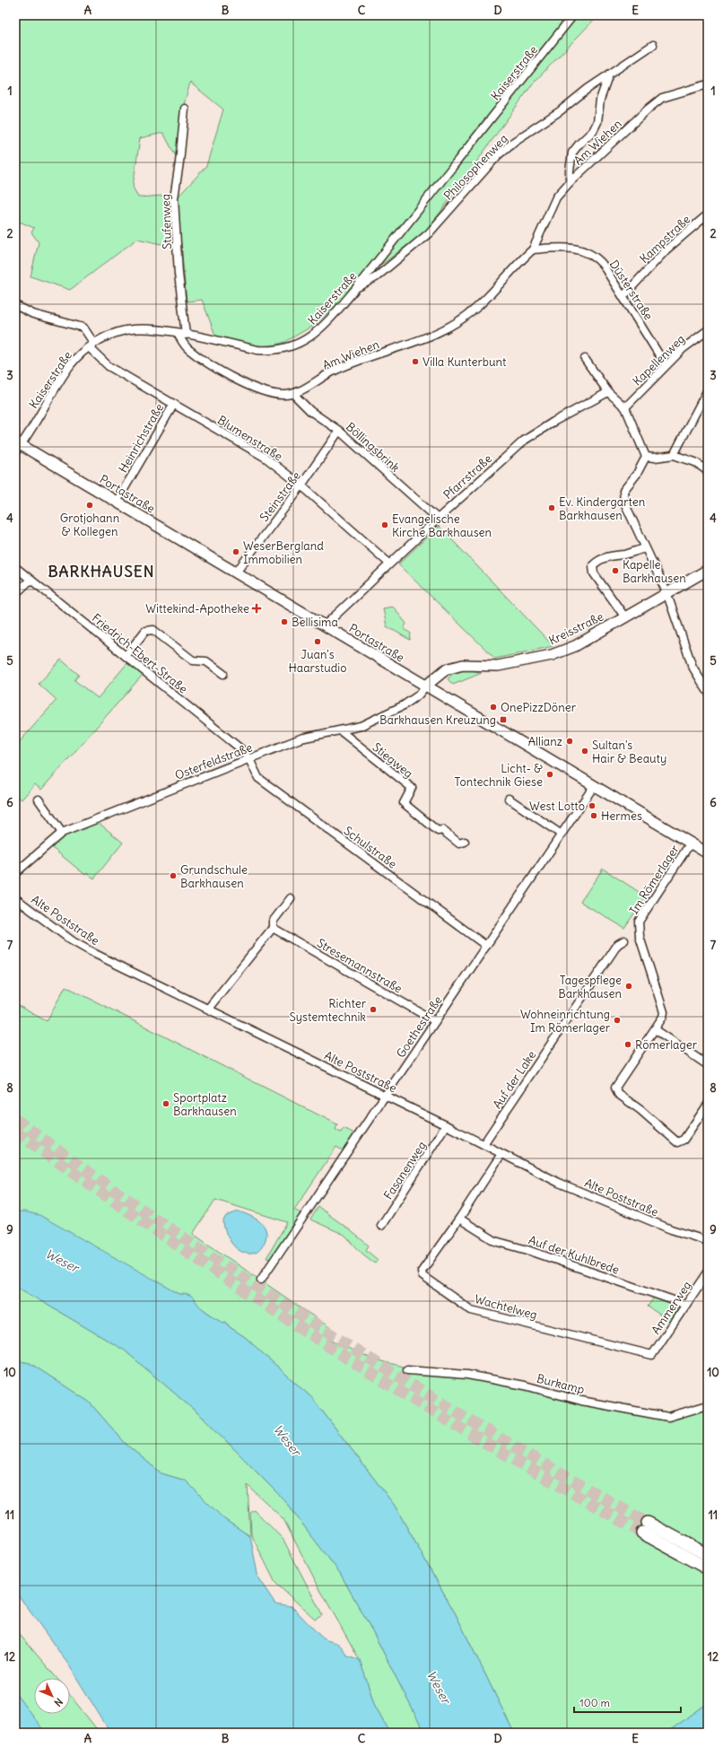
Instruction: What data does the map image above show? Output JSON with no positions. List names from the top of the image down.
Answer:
{
  "streets": {
    "main road": ["Portastraße", "Kreisstraße"],
    "street": [
      "Kaiserstraße",
      "Am Wiehen",
      "Philosophenweg",
      "Stufenweg",
      "Kampstraße",
      "Düsterstraße",
      "Kapellenweg",
      "Heinrichstraße",
      "Blumenstraße",
      "Böllingsbrink",
      "Pfarrstraße",
      "Steinstraße",
      "Friedrich-Ebert-Straße",
      "Stiegweg",
      "Osterfeldstraße",
      "Schulstraße",
      "Im Römerlager",
      "Alte Poststraße",
      "Stresemannstraße",
      "Goethestraße",
      "Auf der Lake",
      "Fasanenweg",
      "Auf der Kuhlbrede",
      "Wachtelweg",
      "Ammerweg",
      "Burkamp"
    ]
  },
  "crossings": [
    ["Kaiserstraße", "Am Wiehen"],
    ["Kaiserstraße", "Philosophenweg"],
    ["Kaiserstraße", "Stufenweg"],
    ["Kaiserstraße", "Blumenstraße"],
    ["Kaiserstraße", "Portastraße"],
    ["Am Wiehen", "Stufenweg"],
    ["Am Wiehen", "Düsterstraße"],
    ["Am Wiehen", "Böllingsbrink"],
    ["Kampstraße", "Düsterstraße"],
    ["Düsterstraße", "Kapellenweg"],
    ["Heinrichstraße", "Blumenstraße"],
    ["Heinrichstraße", "Portastraße"],
    ["Blumenstraße", "Pfarrstraße"],
    ["Blumenstraße", "Steinstraße"],
    ["Böllingsbrink", "Pfarrstraße"],
    ["Böllingsbrink", "Steinstraße"],
    ["Pfarrstraße", "Portastraße"],
    ["Portastraße", "Steinstraße"],
    ["Portastraße", "Kreisstraße"],
    ["Portastraße", "Osterfeldstraße"],
    ["Portastraße", "Im Römerlager"],
    ["Portastraße", "Goethestraße"],
    ["Kreisstraße", "Osterfeldstraße"],
    ["Friedrich-Ebert-Straße", "Osterfeldstraße"],
    ["Friedrich-Ebert-Straße", "Schulstraße"],
    ["Stiegweg", "Osterfeldstraße"],
    ["Osterfeldstraße", "Schulstraße"],
    ["Schulstraße", "Goethestraße"],
    ["Alte Poststraße", "Goethestraße"],
    ["Alte Poststraße", "Auf der Lake"],
    ["Alte Poststraße", "Fasanenweg"],
    ["Alte Poststraße", "Wachtelweg"],
    ["Stresemannstraße", "Goethestraße"],
    ["Auf der Kuhlbrede", "Wachtelweg"],
    ["Auf der Kuhlbrede", "Ammerweg"],
    ["Wachtelweg", "Ammerweg"]
  ],
  "districts": ["BARKHAUSEN"],
  "water": ["Weser"],
  "places": {
    "other": [
      "Villa Kunterbunt",
      "Grotjohann & Kollegen",
      "Ev. Kindergarten Barkhausen",
      "Evangelische Kirche Barkhausen",
      "WeserBergland Immobilien",
      "Kapelle Barkhausen",
      "Bellisima",
      "Juan's Haarstudio",
      "OnePizzDöner",
      "Allianz",
      "Sultan's Hair & Beauty",
      "Licht- & Tontechnik Giese",
      "West Lotto",
      "Hermes",
      "Grundschule Barkhausen",
      "Tagespflege Barkhausen",
      "Richter Systemtechnik",
      "Wohneinrichtung Im Römerlager",
      "Römerlager",
      "Sportplatz Barkhausen"
    ],
    "health": ["Wittekind-Apotheke"],
    "transit": ["Barkhausen Kreuzung"]
  },
  "scale_bar": "100 m",
  "north": "bottom right",
  "grid": {
    "columns": [
      "A",
      "B",
      "C",
      "D",
      "E"
    ],
    "rows": [
      "1",
      "2",
      "3",
      "4",
      "5",
      "6",
      "7",
      "8",
      "9",
      "10",
      "11",
      "12"
    ]
  }
}
